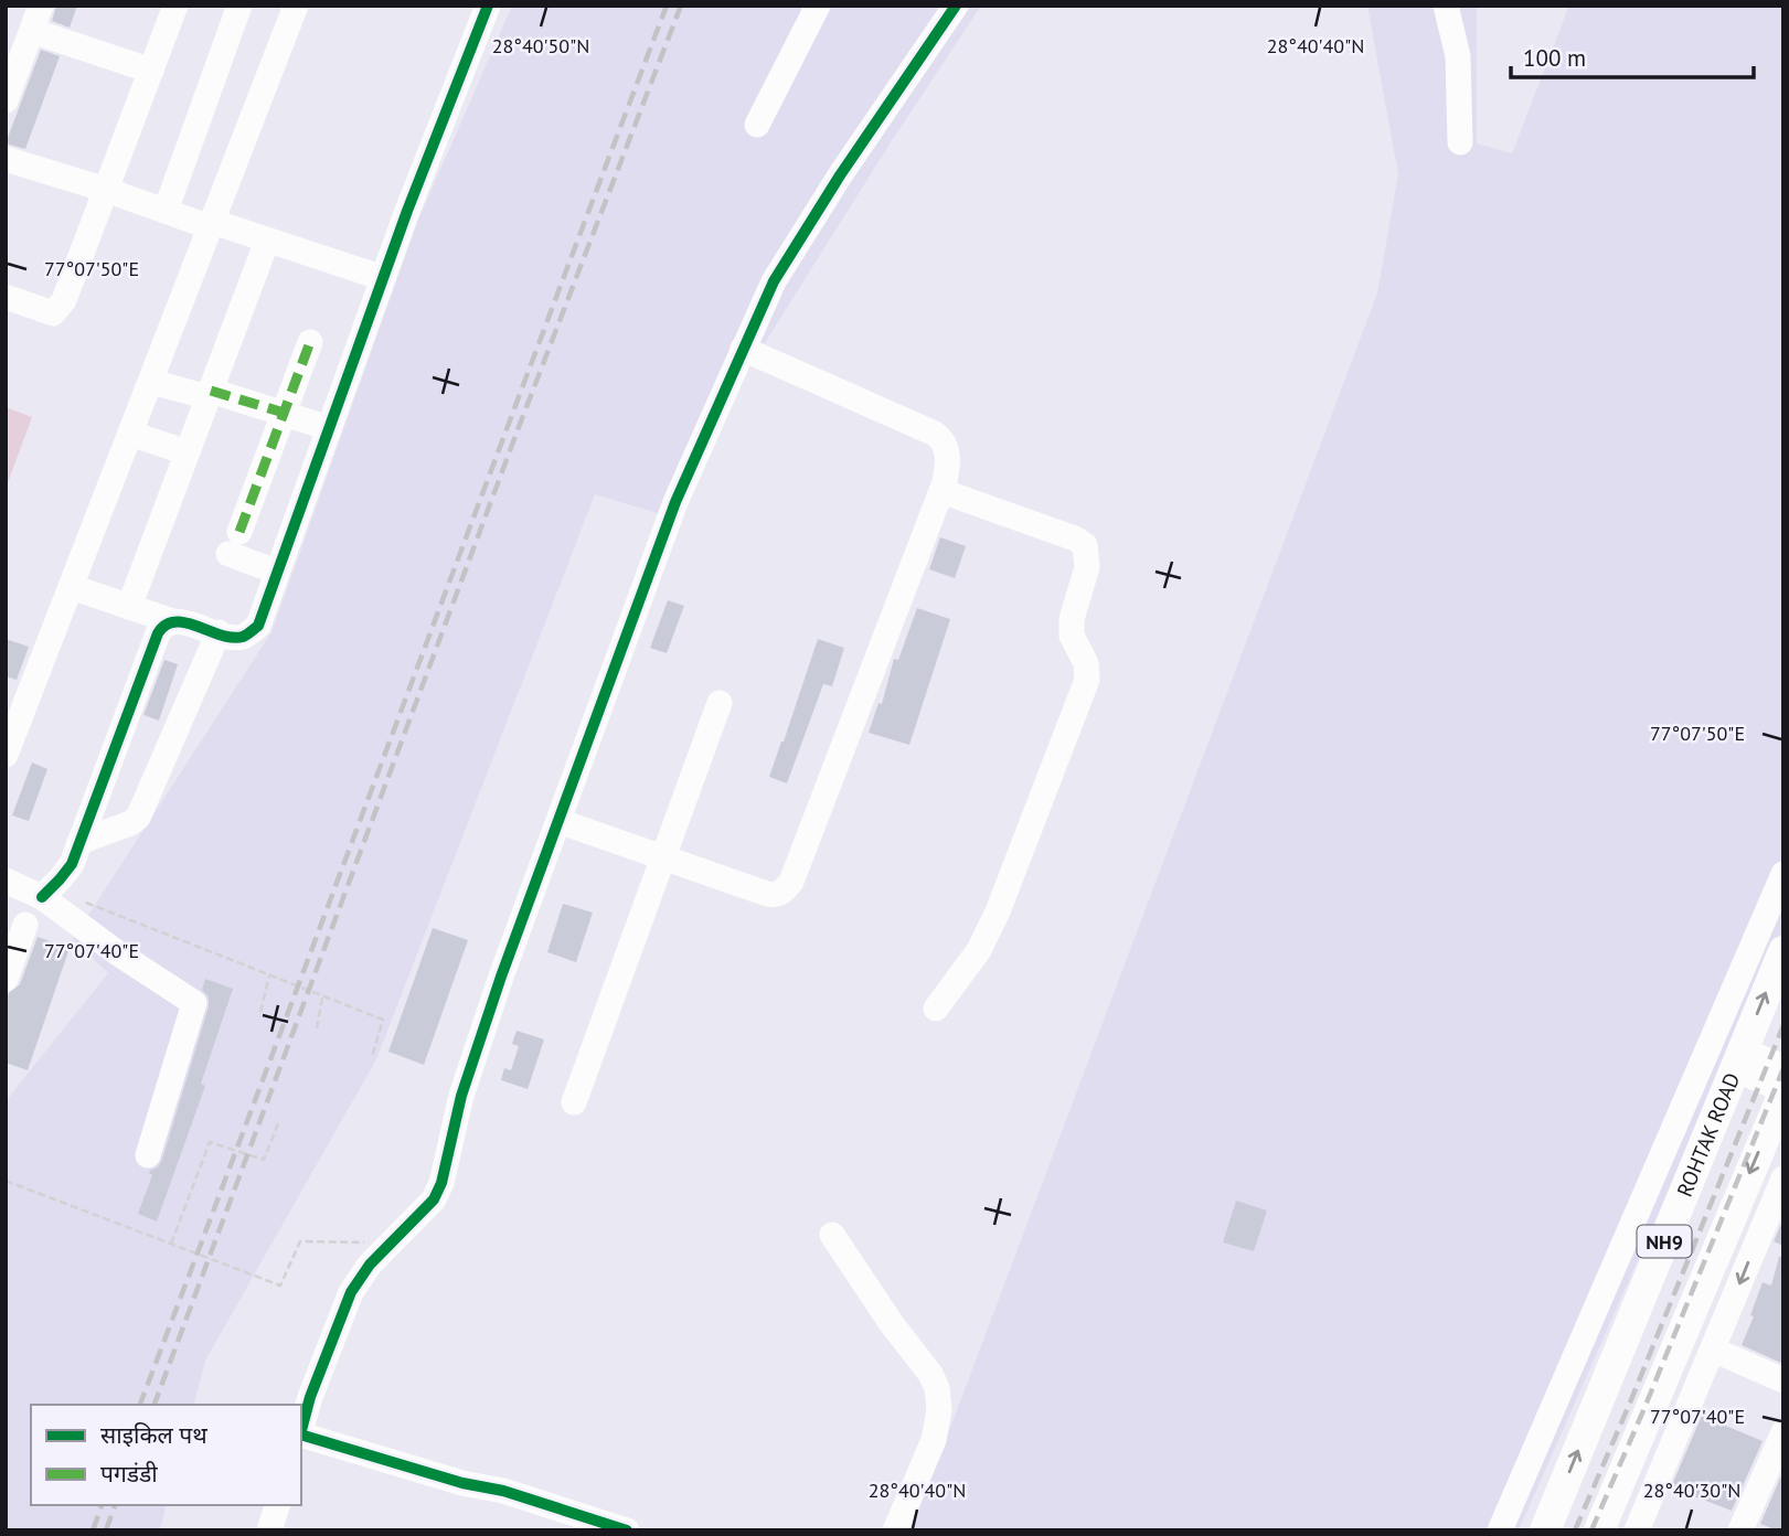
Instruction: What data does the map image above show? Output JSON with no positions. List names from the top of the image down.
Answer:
{
  "streets": {
    "main road": ["ROHTAK ROAD", "NH9"]
  },
  "legend": ["साइकिल पथ", "पगडंडी"],
  "scale_bar": "100 m",
  "coordinates": [
    "28°40'50\"N",
    "28°40'40\"N",
    "77°07'50\"E",
    "77°07'40\"E",
    "28°40'30\"N"
  ]
}
